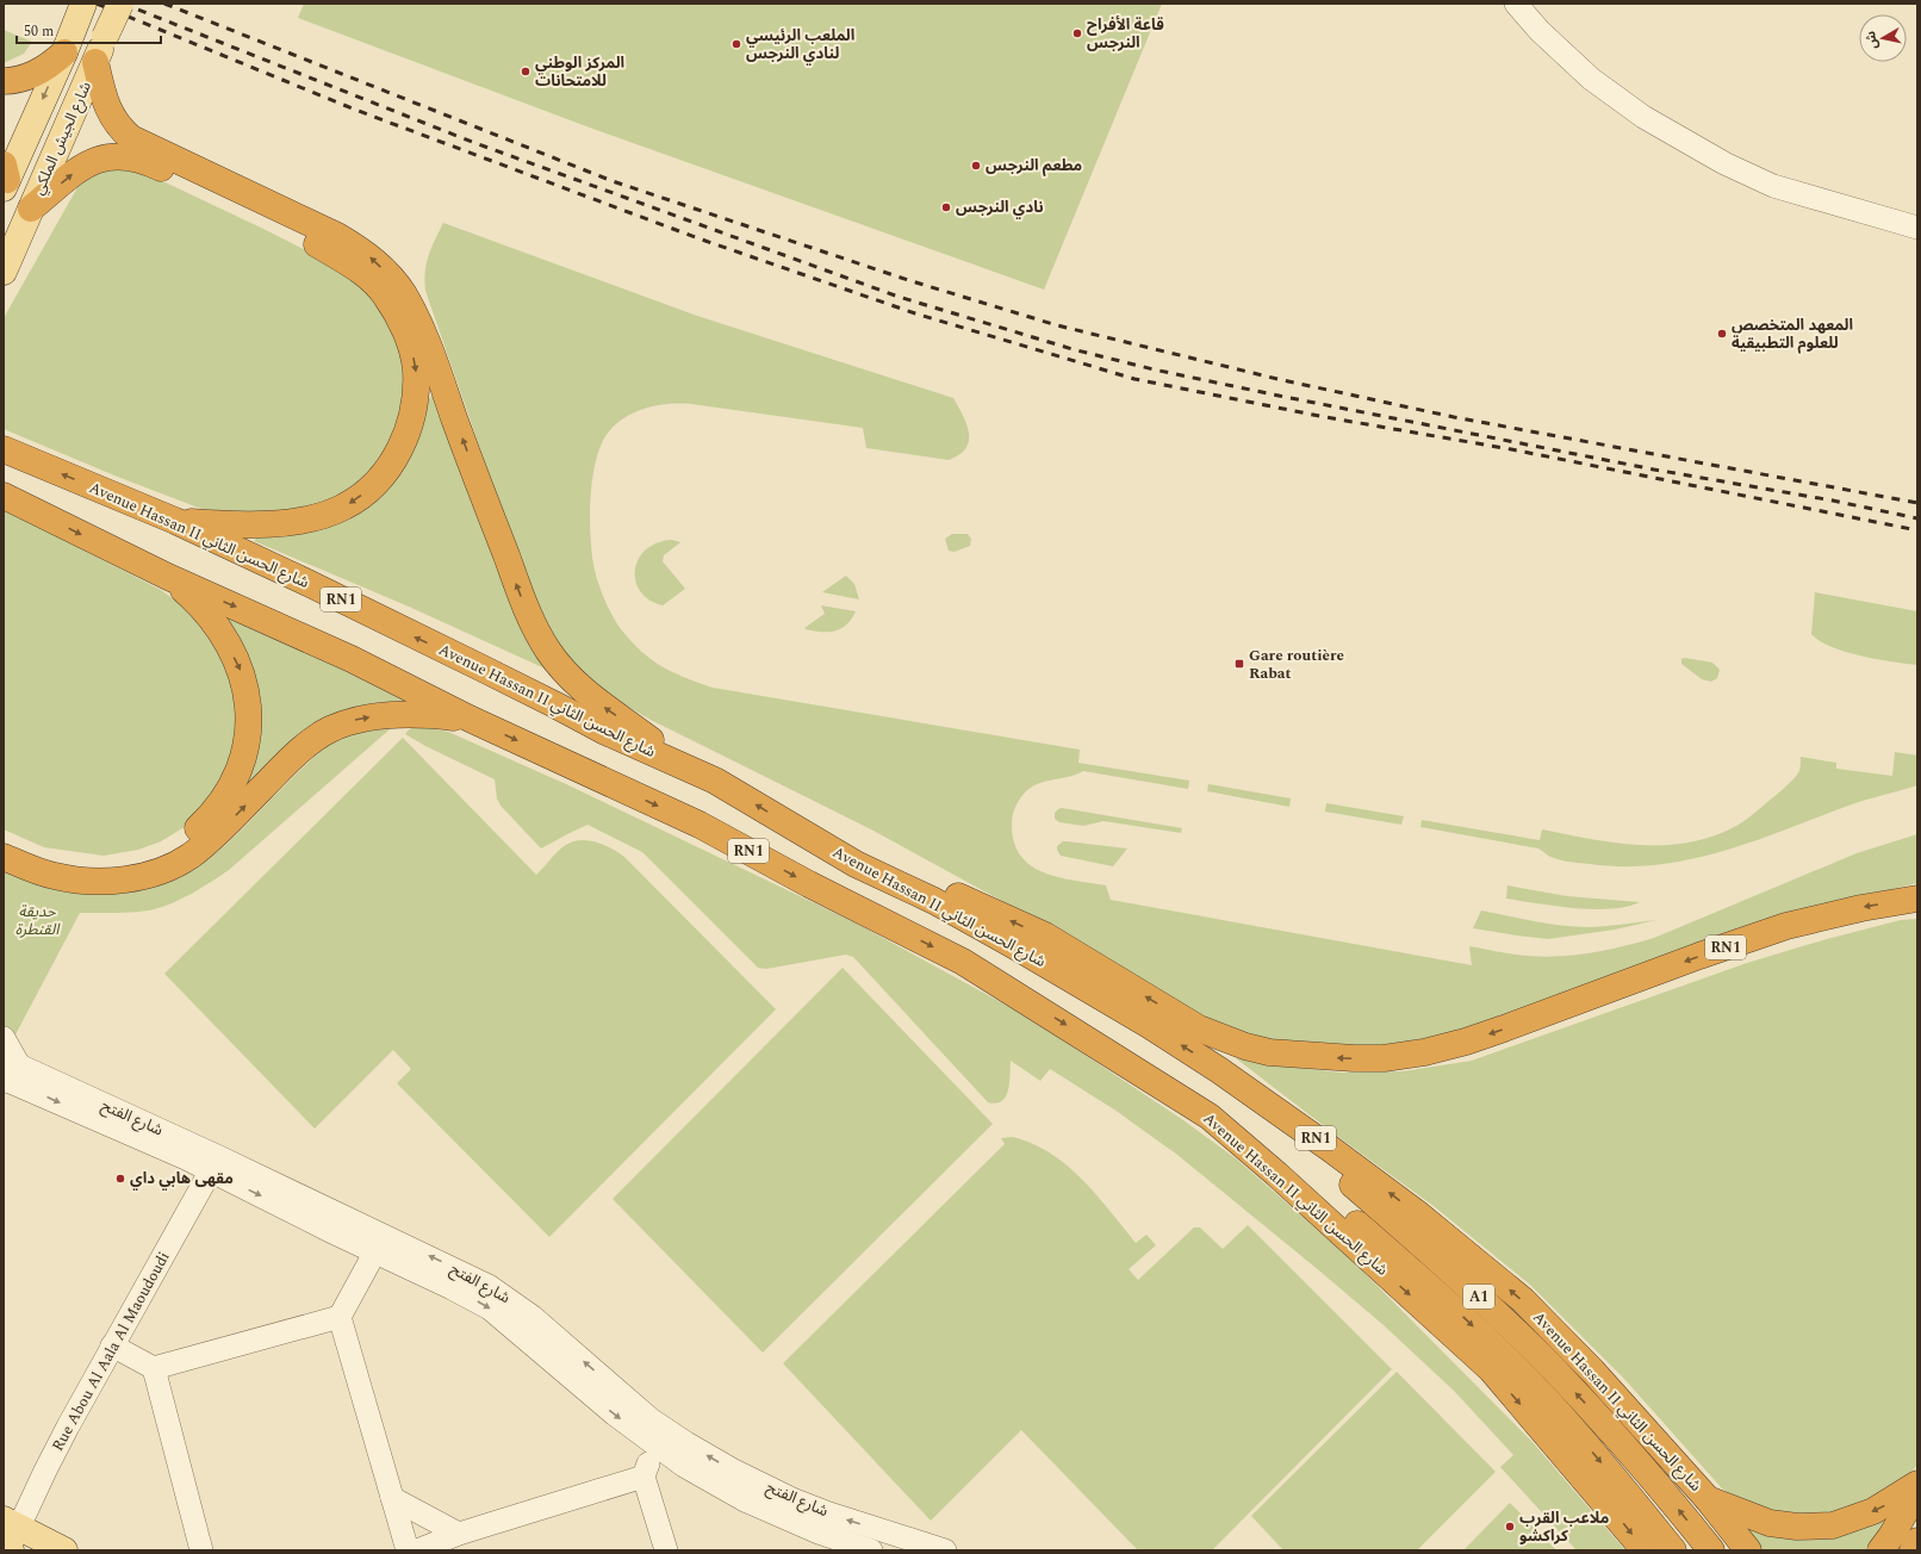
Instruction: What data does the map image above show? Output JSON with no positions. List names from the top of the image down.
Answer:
{
  "streets": {
    "highway": ["Avenue Hassan II شارع الحسن الثاني", "RN1", "A1"],
    "main road": ["شارع الجيش الملكي"],
    "street": ["شارع الفتح", "Rue Abou Al Aala Al Maoudoudi"]
  },
  "crossings": [
    ["Avenue Hassan II شارع الحسن الثاني", "RN1"],
    ["Avenue Hassan II شارع الحسن الثاني", "A1"],
    ["شارع الفتح", "Rue Abou Al Aala Al Maoudoudi"]
  ],
  "parks": ["حديقة القنطرة"],
  "places": {
    "other": [
      "قاعة الأفراح النرجس",
      "الملعب الرئيسي لنادي النرجس",
      "المركز الوطني للامتحانات",
      "مطعم النرجس",
      "نادي النرجس",
      "المعهد المتخصص للعلوم التطبيقية",
      "مقهى هابي داي",
      "ملاعب القرب كراكشو"
    ],
    "transit": ["Gare routière Rabat"]
  },
  "scale_bar": "50 m",
  "north": "left"
}
